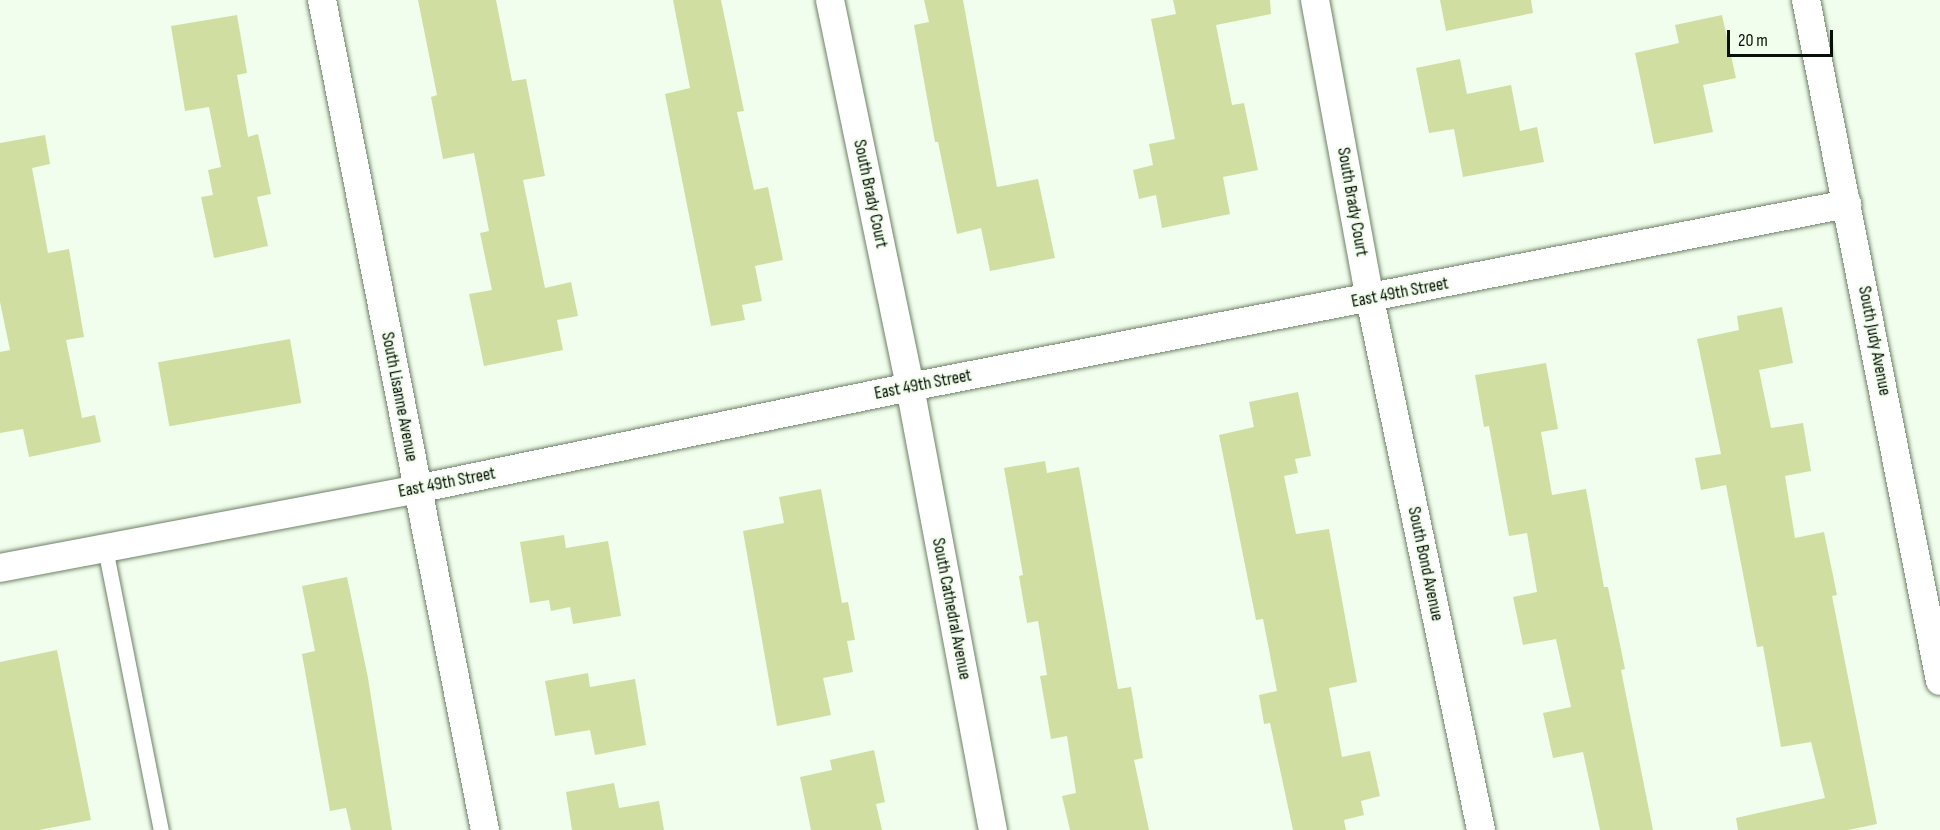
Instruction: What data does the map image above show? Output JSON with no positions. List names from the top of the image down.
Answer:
{
  "streets": {
    "street": [
      "South Brady Court",
      "East 49th Street",
      "South Judy Avenue",
      "South Lisanne Avenue",
      "South Bond Avenue",
      "South Cathedral Avenue"
    ]
  },
  "crossings": [
    ["South Brady Court", "East 49th Street"],
    ["South Brady Court", "South Bond Avenue"],
    ["South Brady Court", "South Cathedral Avenue"],
    ["East 49th Street", "South Judy Avenue"],
    ["East 49th Street", "South Lisanne Avenue"],
    ["East 49th Street", "South Bond Avenue"],
    ["East 49th Street", "South Cathedral Avenue"]
  ],
  "scale_bar": "20 m"
}
